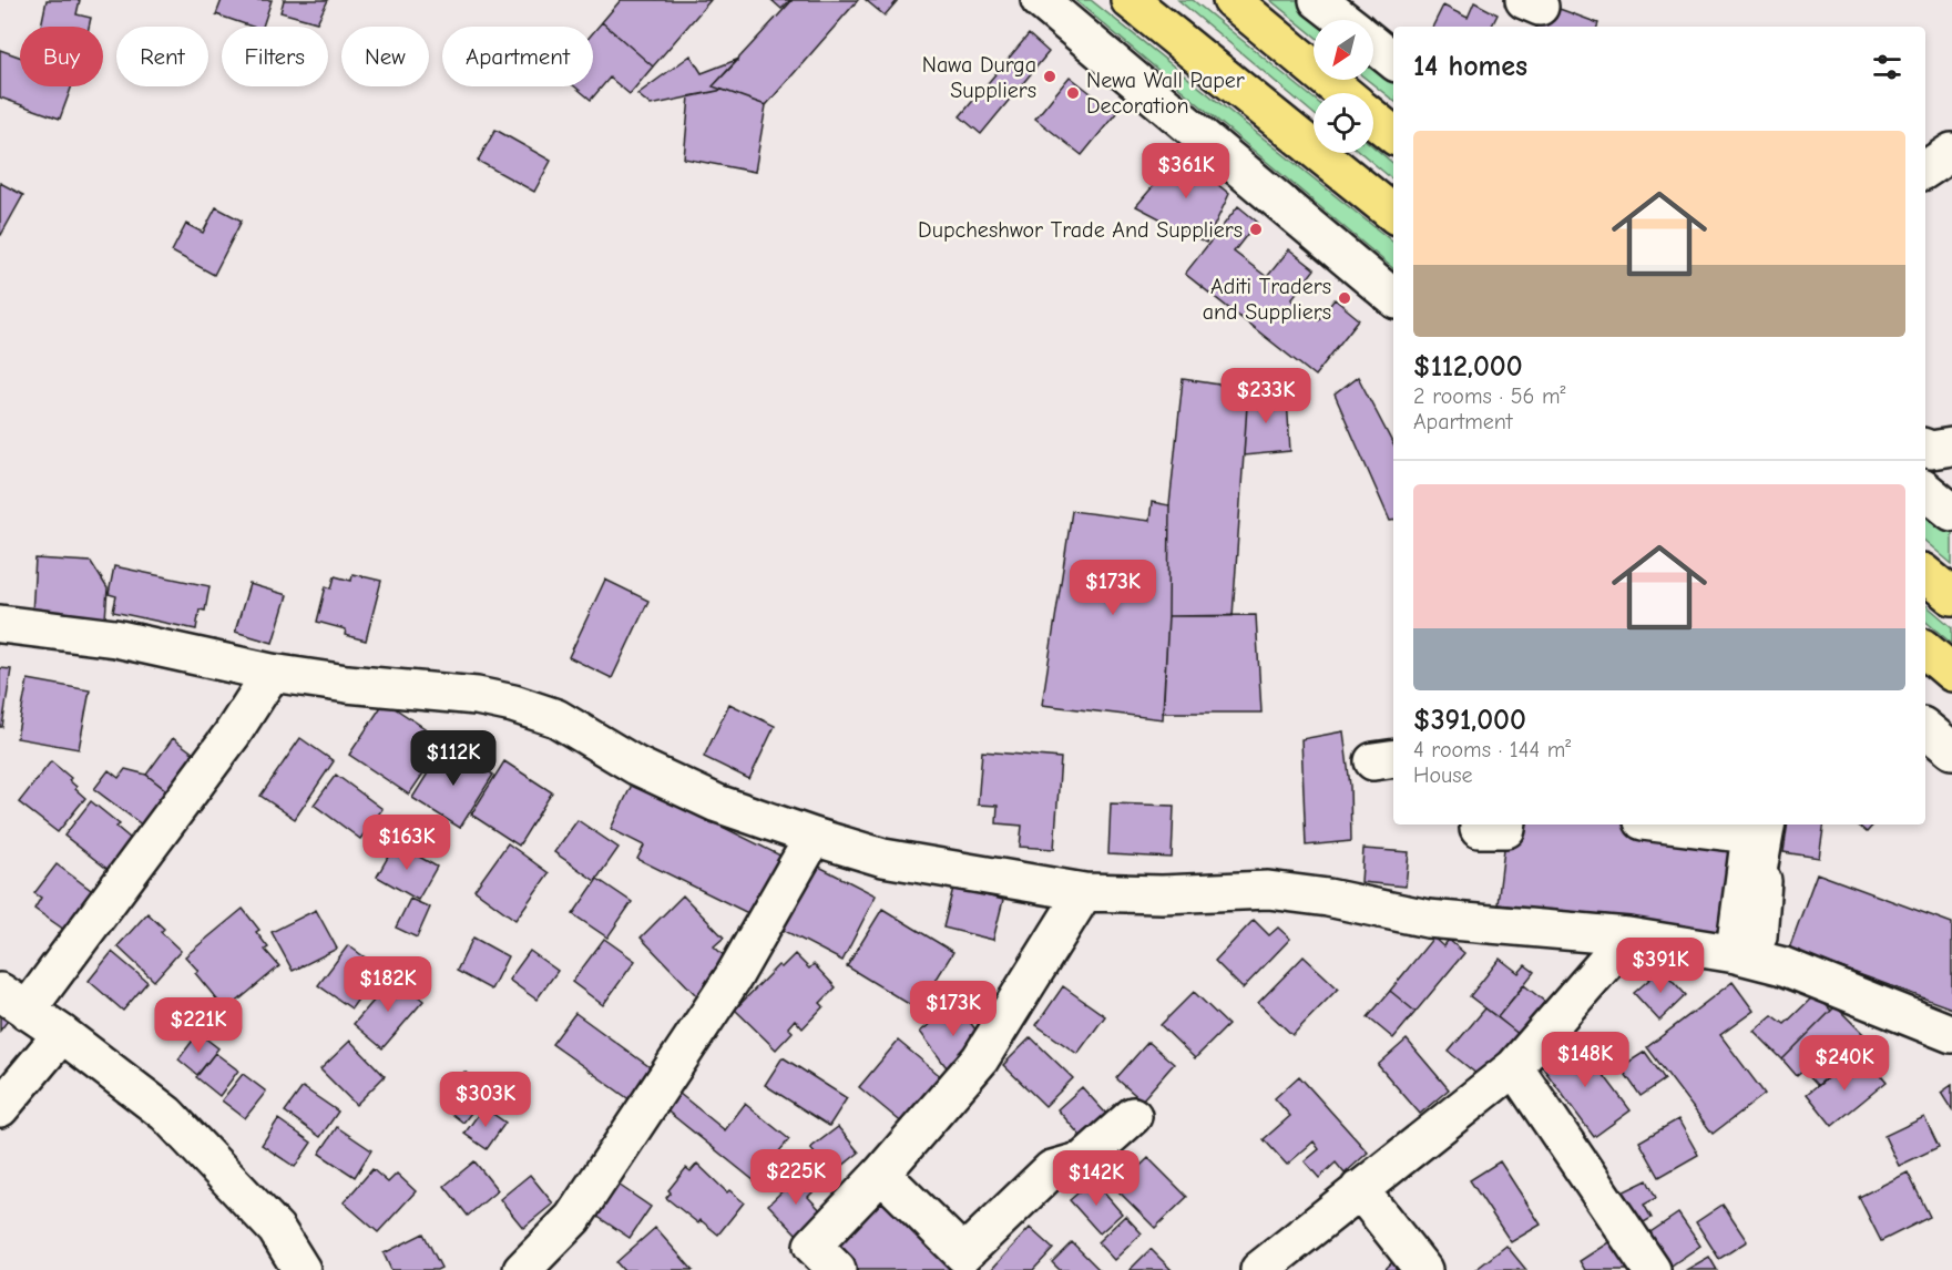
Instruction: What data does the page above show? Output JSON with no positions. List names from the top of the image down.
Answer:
{
  "places": [
    "Nawa Durga Suppliers",
    "Newa Wall Paper Decoration",
    "Dupcheshwor Trade And Suppliers",
    "Aditi Traders and Suppliers"
  ],
  "north": "bottom left",
  "page": {
    "chip": [
      "Buy",
      "Rent",
      "Filters",
      "New",
      "Apartment"
    ],
    "heading": "14 homes",
    "list": [
      {
        "name": "$112,000",
        "note": "2 rooms · 56 m² · Apartment"
      },
      {
        "name": "$391,000",
        "note": "4 rooms · 144 m² · House"
      }
    ],
    "price": [
      "$361K",
      "$233K",
      "$173K",
      "$112K",
      "$163K",
      "$391K",
      "$182K",
      "$173K",
      "$221K",
      "$148K",
      "$240K",
      "$303K",
      "$225K",
      "$142K"
    ]
  }
}
